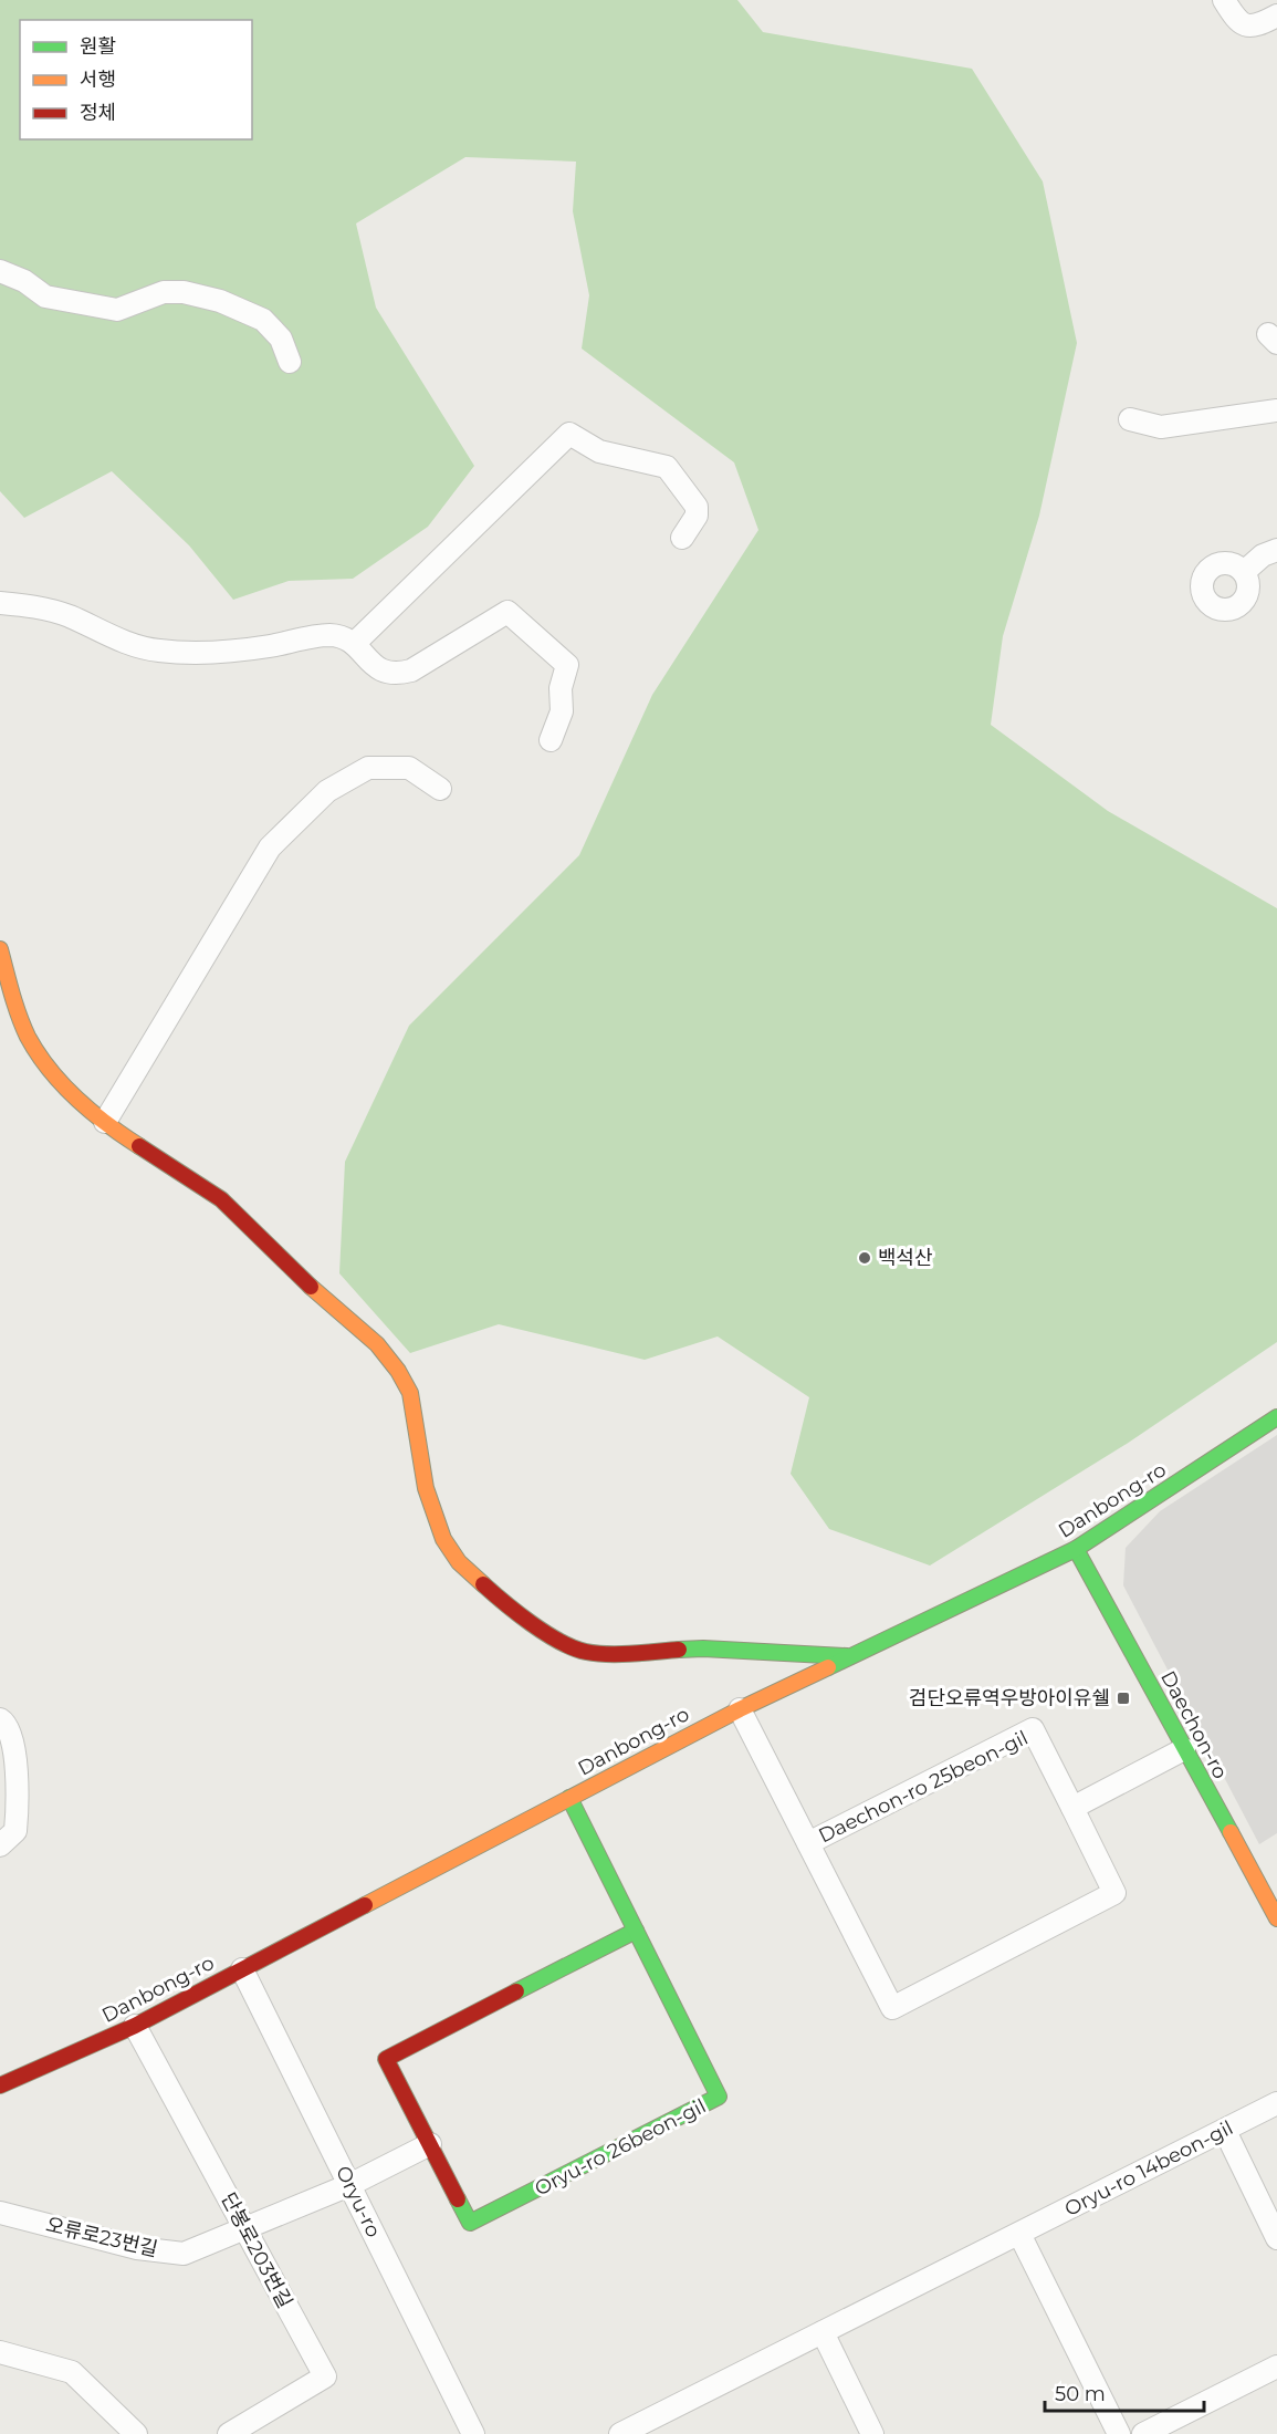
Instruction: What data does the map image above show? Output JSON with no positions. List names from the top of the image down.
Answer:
{
  "streets": {
    "street": [
      "Danbong-ro",
      "Daechon-ro",
      "Daechon-ro 25beon-gil",
      "Oryu-ro 26beon-gil",
      "Oryu-ro 14beon-gil",
      "Oryu-ro",
      "오류로23번길",
      "단봉로203번길"
    ]
  },
  "crossings": [
    ["Danbong-ro", "Daechon-ro"],
    ["Danbong-ro", "Daechon-ro 25beon-gil"],
    ["Danbong-ro", "Oryu-ro 26beon-gil"],
    ["Danbong-ro", "Oryu-ro"],
    ["Danbong-ro", "단봉로203번길"],
    ["Oryu-ro", "오류로23번길"],
    ["오류로23번길", "단봉로203번길"]
  ],
  "places": {
    "other": ["백석산"],
    "transit": ["검단오류역우방아이유쉘"]
  },
  "legend": ["원활", "서행", "정체"],
  "scale_bar": "50 m"
}
